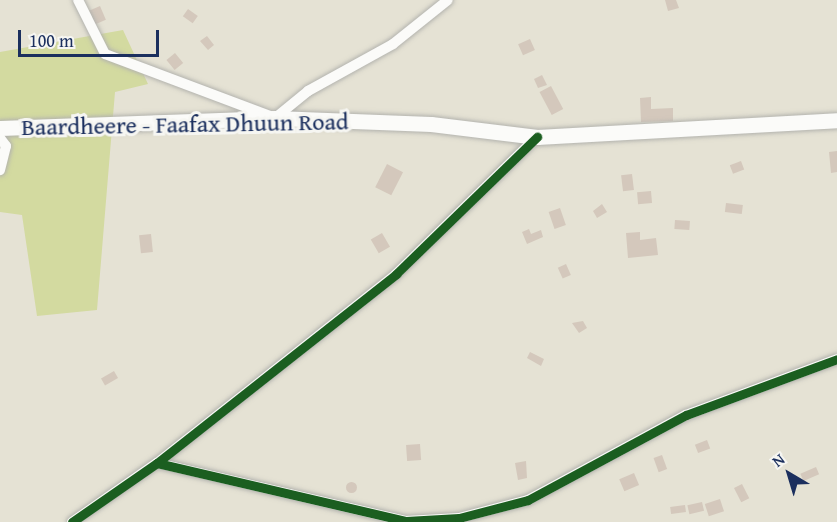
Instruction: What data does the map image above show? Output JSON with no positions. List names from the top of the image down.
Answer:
{
  "streets": {
    "main road": ["Baardheere - Faafax Dhuun Road"]
  },
  "scale_bar": "100 m",
  "north": "top left"
}
